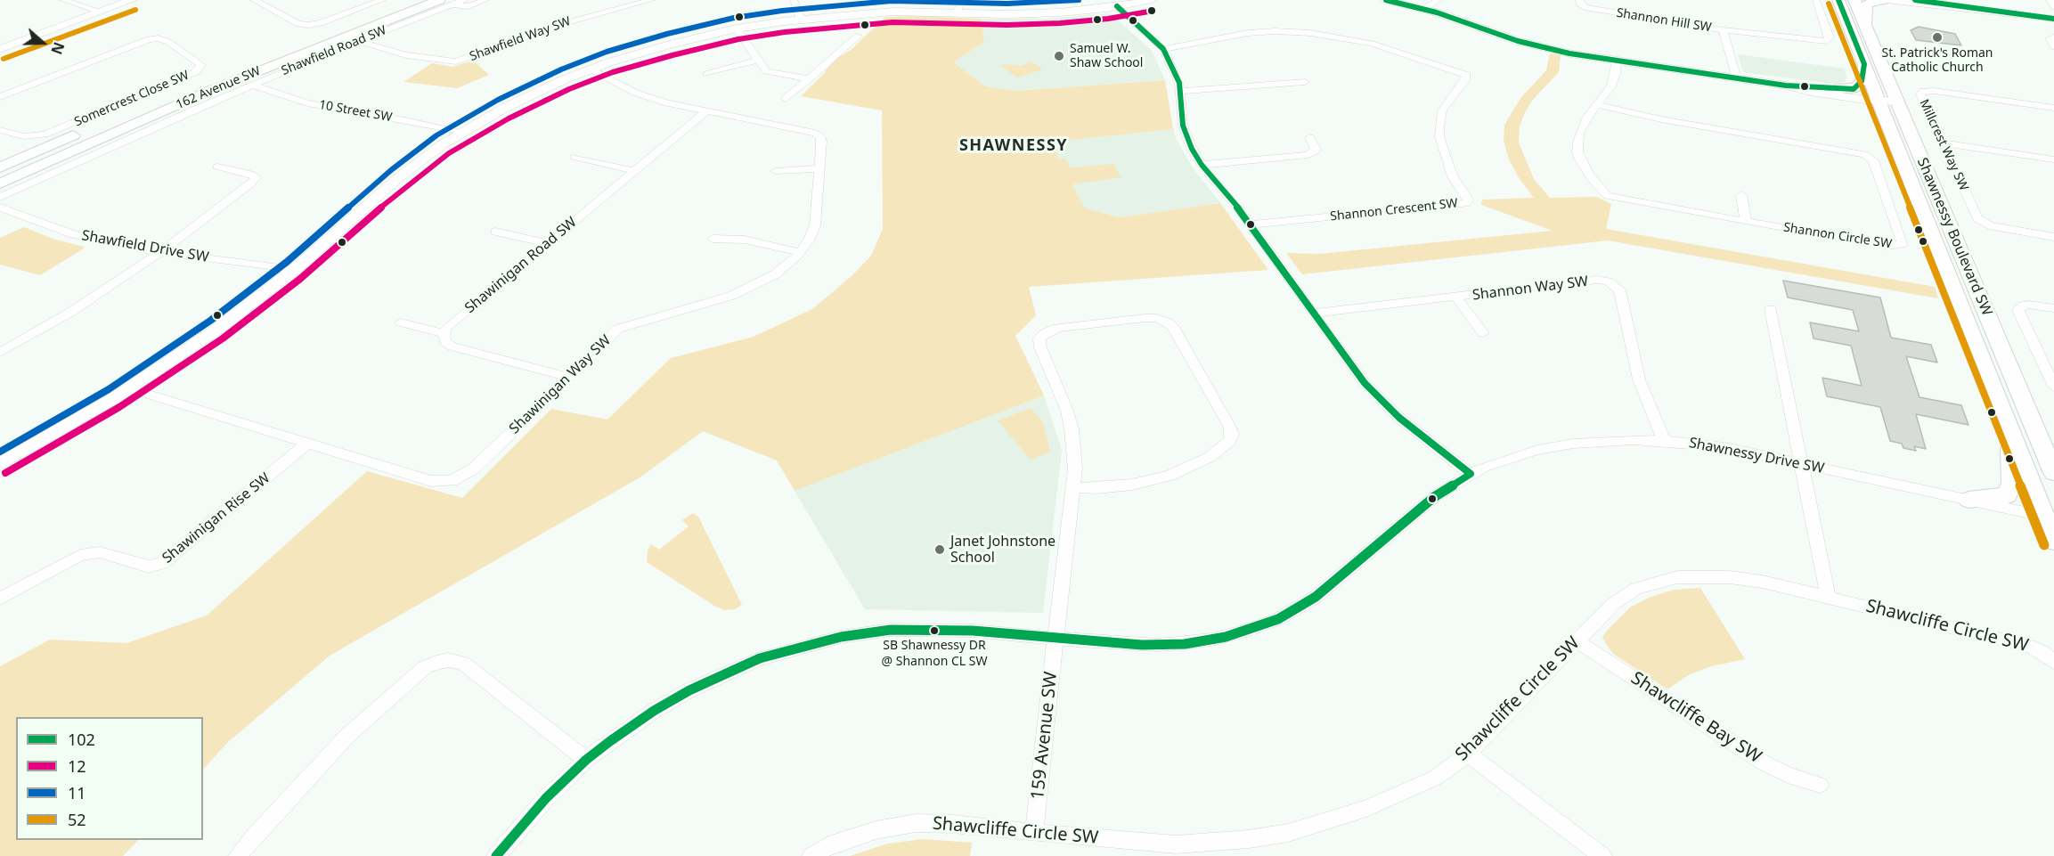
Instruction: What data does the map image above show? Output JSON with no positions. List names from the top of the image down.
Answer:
{
  "streets": {
    "main road": ["162 Avenue SW", "Shawnessy Boulevard SW"],
    "street": [
      "Shannon Hill SW",
      "Shawfield Way SW",
      "Shawfield Road SW",
      "Somercrest Close SW",
      "10 Street SW",
      "Millcrest Way SW",
      "Shannon Crescent SW",
      "Shannon Circle SW",
      "Shawfield Drive SW",
      "Shawinigan Road SW",
      "Shannon Way SW",
      "Shawinigan Way SW",
      "Shawnessy Drive SW",
      "Shawinigan Rise SW",
      "Shawcliffe Circle SW",
      "Shawcliffe Bay SW",
      "159 Avenue SW"
    ]
  },
  "crossings": [
    ["Shawfield Way SW", "Shawfield Road SW"],
    ["Shawfield Road SW", "162 Avenue SW"],
    ["Shawfield Road SW", "10 Street SW"],
    ["Shawnessy Boulevard SW", "Shawnessy Drive SW"],
    ["Shawinigan Road SW", "Shawinigan Way SW"],
    ["Shannon Way SW", "Shawnessy Drive SW"],
    ["Shawinigan Way SW", "Shawinigan Rise SW"],
    ["Shawnessy Drive SW", "159 Avenue SW"],
    ["Shawcliffe Circle SW", "Shawcliffe Bay SW"],
    ["Shawcliffe Circle SW", "159 Avenue SW"]
  ],
  "districts": ["SHAWNESSY"],
  "places": [
    "St. Patrick's Roman Catholic Church",
    "Samuel W. Shaw School",
    "Janet Johnstone School",
    "SB Shawnessy DR @ Shannon CL SW"
  ],
  "lines": [
    "transit line 102",
    "transit line 11",
    "transit line 52",
    "transit line 12"
  ],
  "legend": [
    "102",
    "12",
    "11",
    "52"
  ],
  "north": "right"
}
